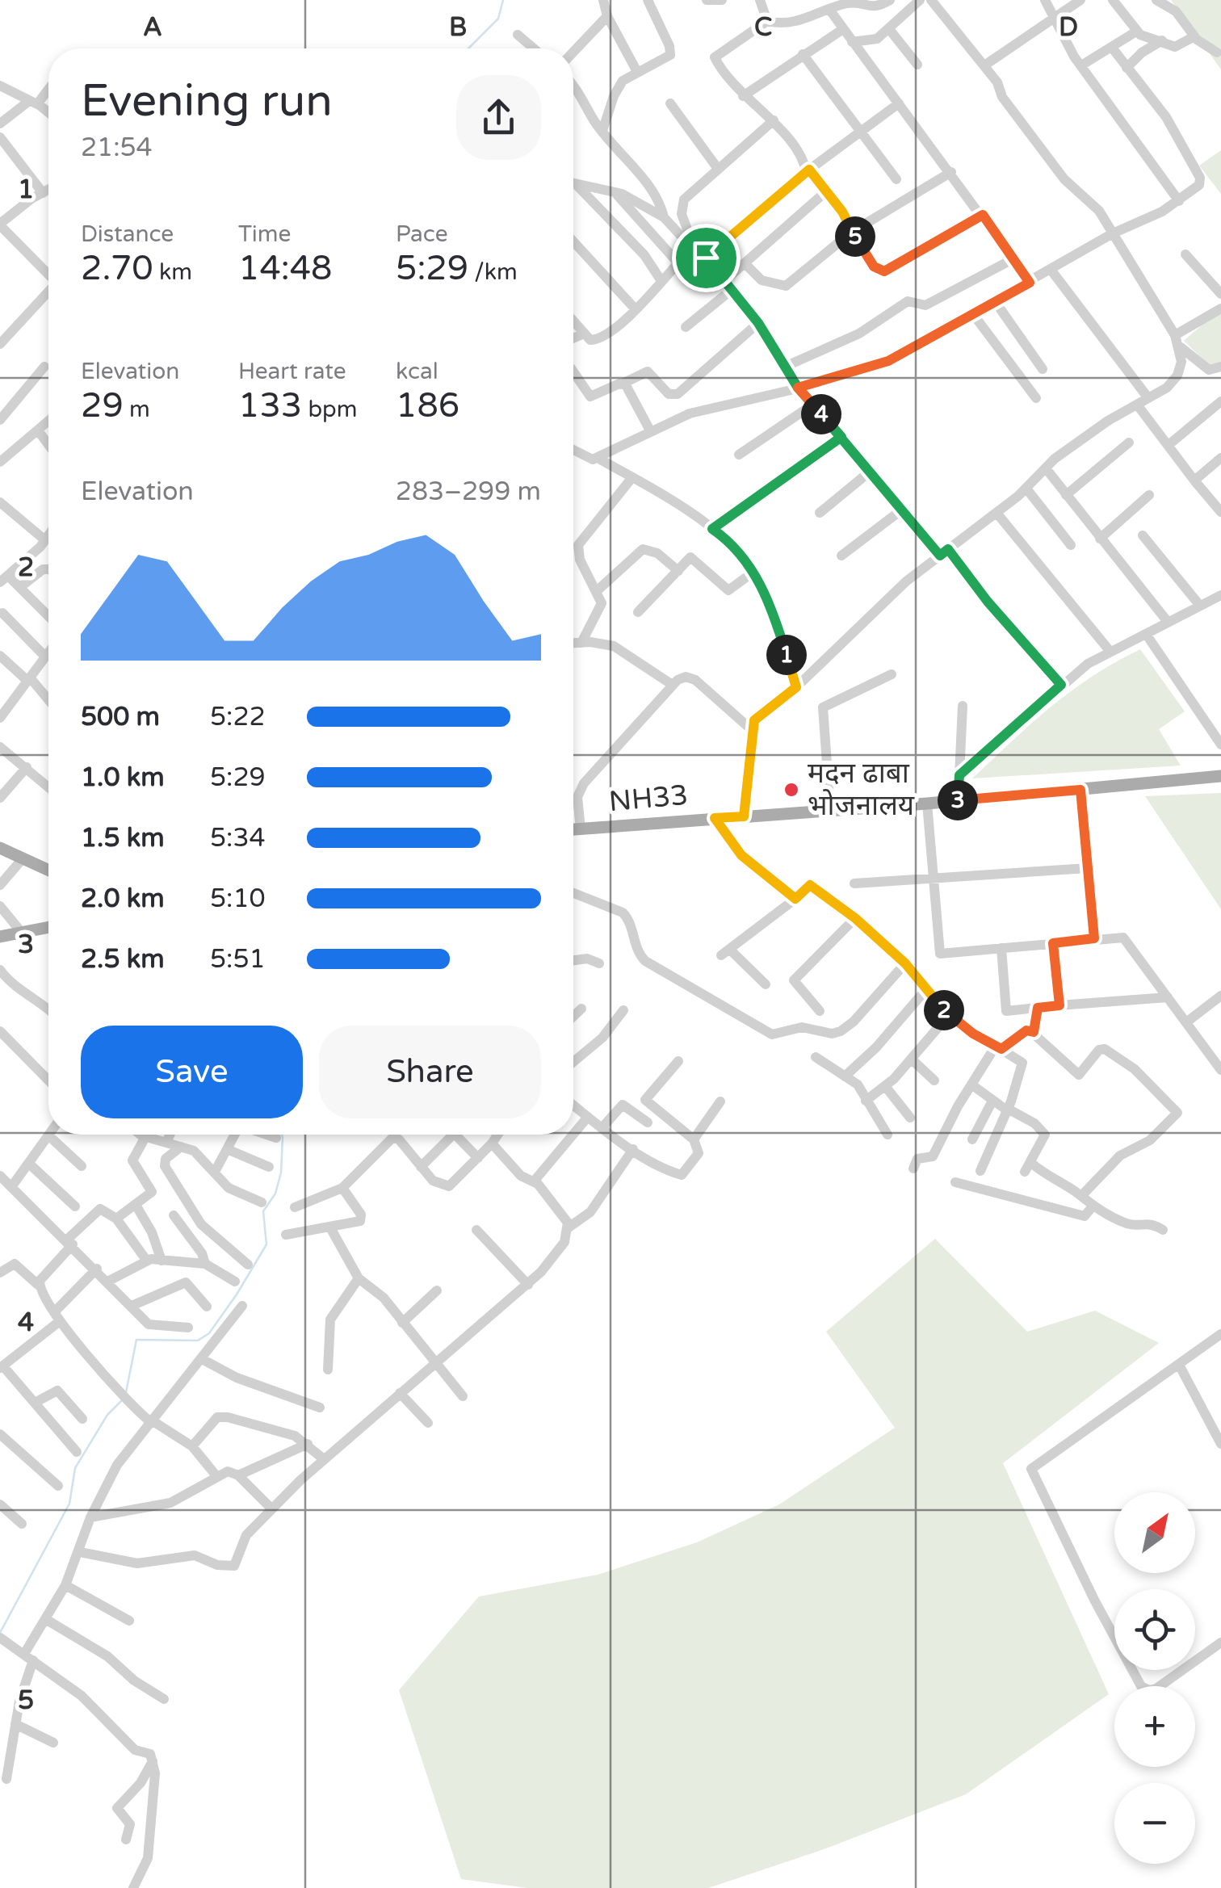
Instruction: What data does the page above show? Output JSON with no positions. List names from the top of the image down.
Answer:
{
  "streets": {
    "main road": ["NH33"]
  },
  "places": ["मदन ढाबा भोजनालय"],
  "north": "top right",
  "page": {
    "heading": ["Evening run", "21:54"],
    "stats": [
      ["Distance", "2.70 km"],
      ["Time", "14:48"],
      ["Pace", "5:29 /km"],
      ["Elevation", "29 m"],
      ["Heart rate", "133 bpm"],
      ["kcal", "186"]
    ],
    "pins": [
      "5",
      "4",
      "1",
      "3",
      "2"
    ],
    "chart": ["Elevation", "283–299 m"],
    "list": [
      {
        "name": "500 m",
        "note": "5:22"
      },
      {
        "name": "1.0 km",
        "note": "5:29"
      },
      {
        "name": "1.5 km",
        "note": "5:34"
      },
      {
        "name": "2.0 km",
        "note": "5:10"
      },
      {
        "name": "2.5 km",
        "note": "5:51"
      }
    ],
    "buttons": ["Save", "Share"],
    "map_buttons": ["+", "−"]
  },
  "grid": {
    "columns": [
      "A",
      "B",
      "C",
      "D"
    ],
    "rows": [
      "1",
      "2",
      "3",
      "4",
      "5"
    ]
  }
}
